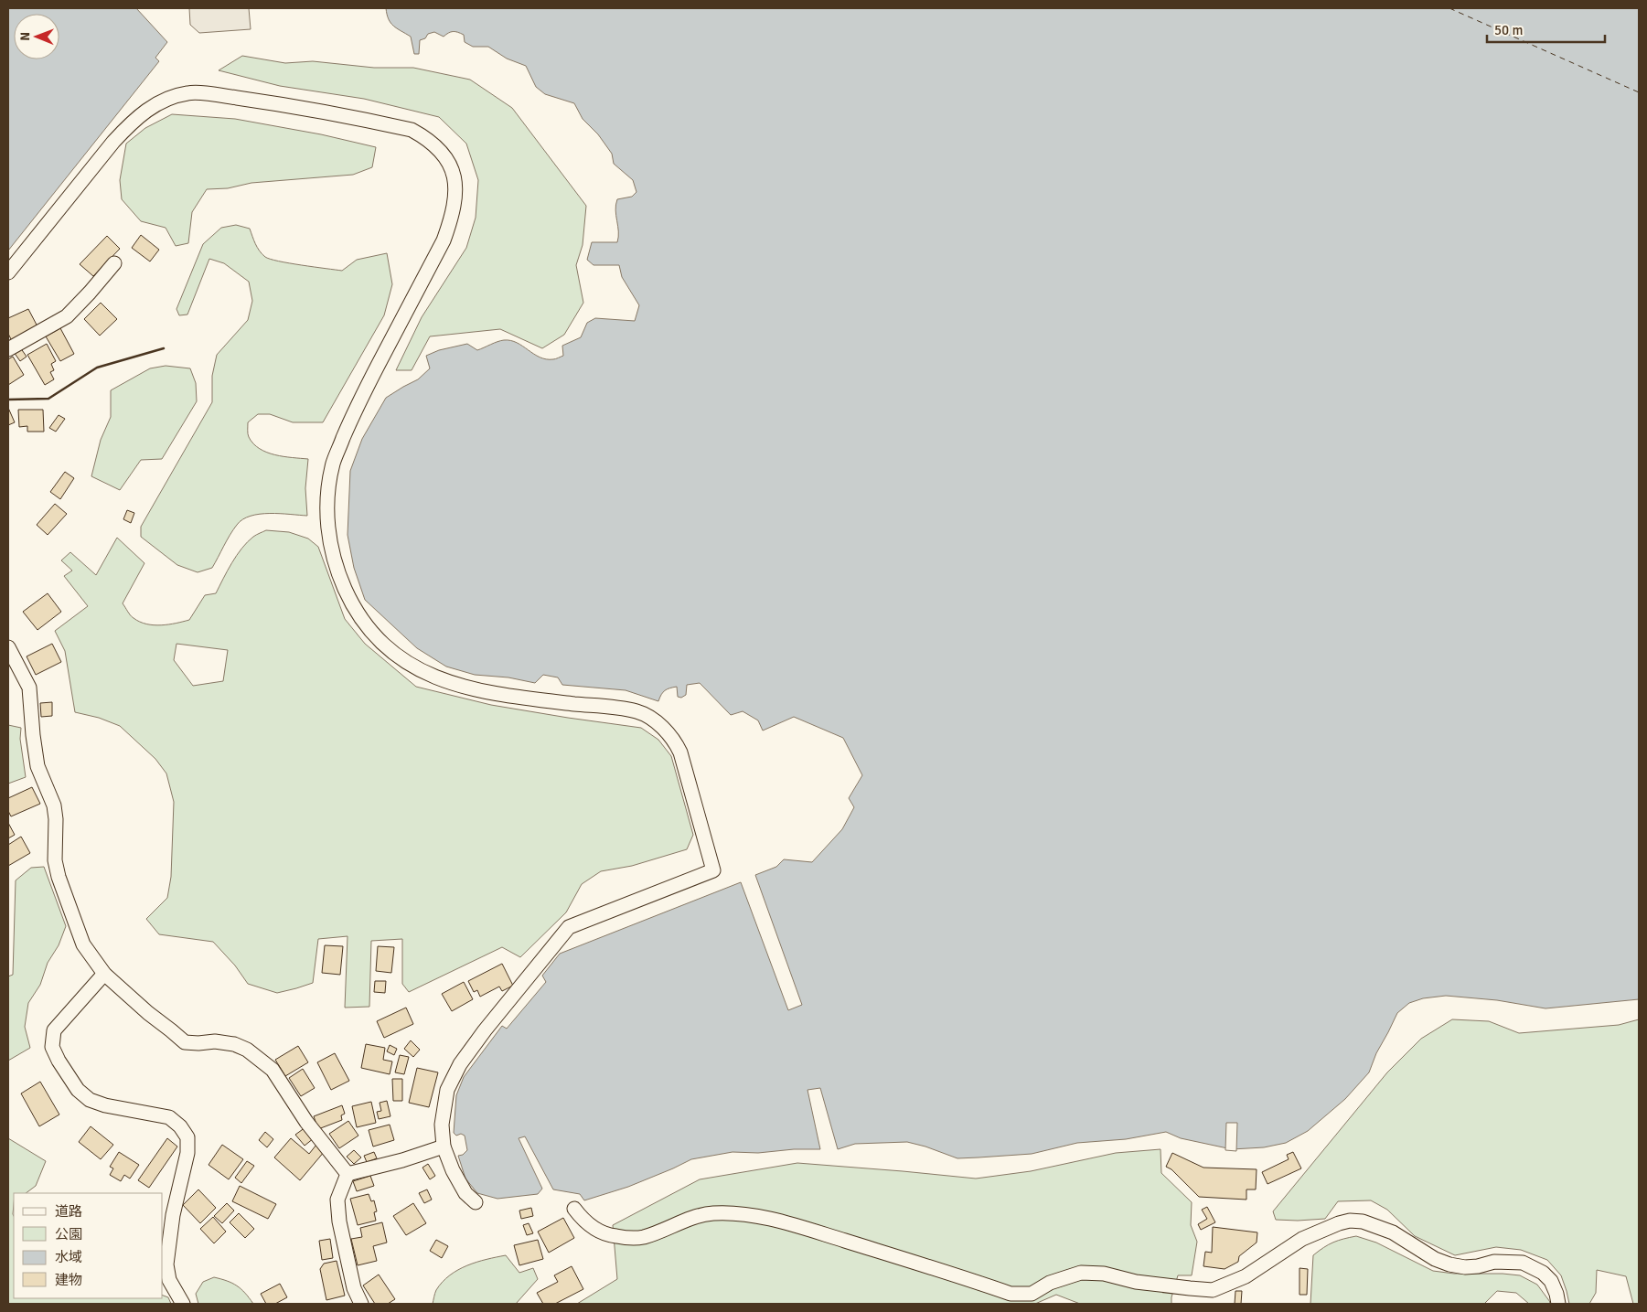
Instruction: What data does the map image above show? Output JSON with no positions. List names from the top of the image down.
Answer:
{
  "legend": [
    "道路",
    "公園",
    "水域",
    "建物"
  ],
  "scale_bar": "50 m",
  "north": "left"
}
